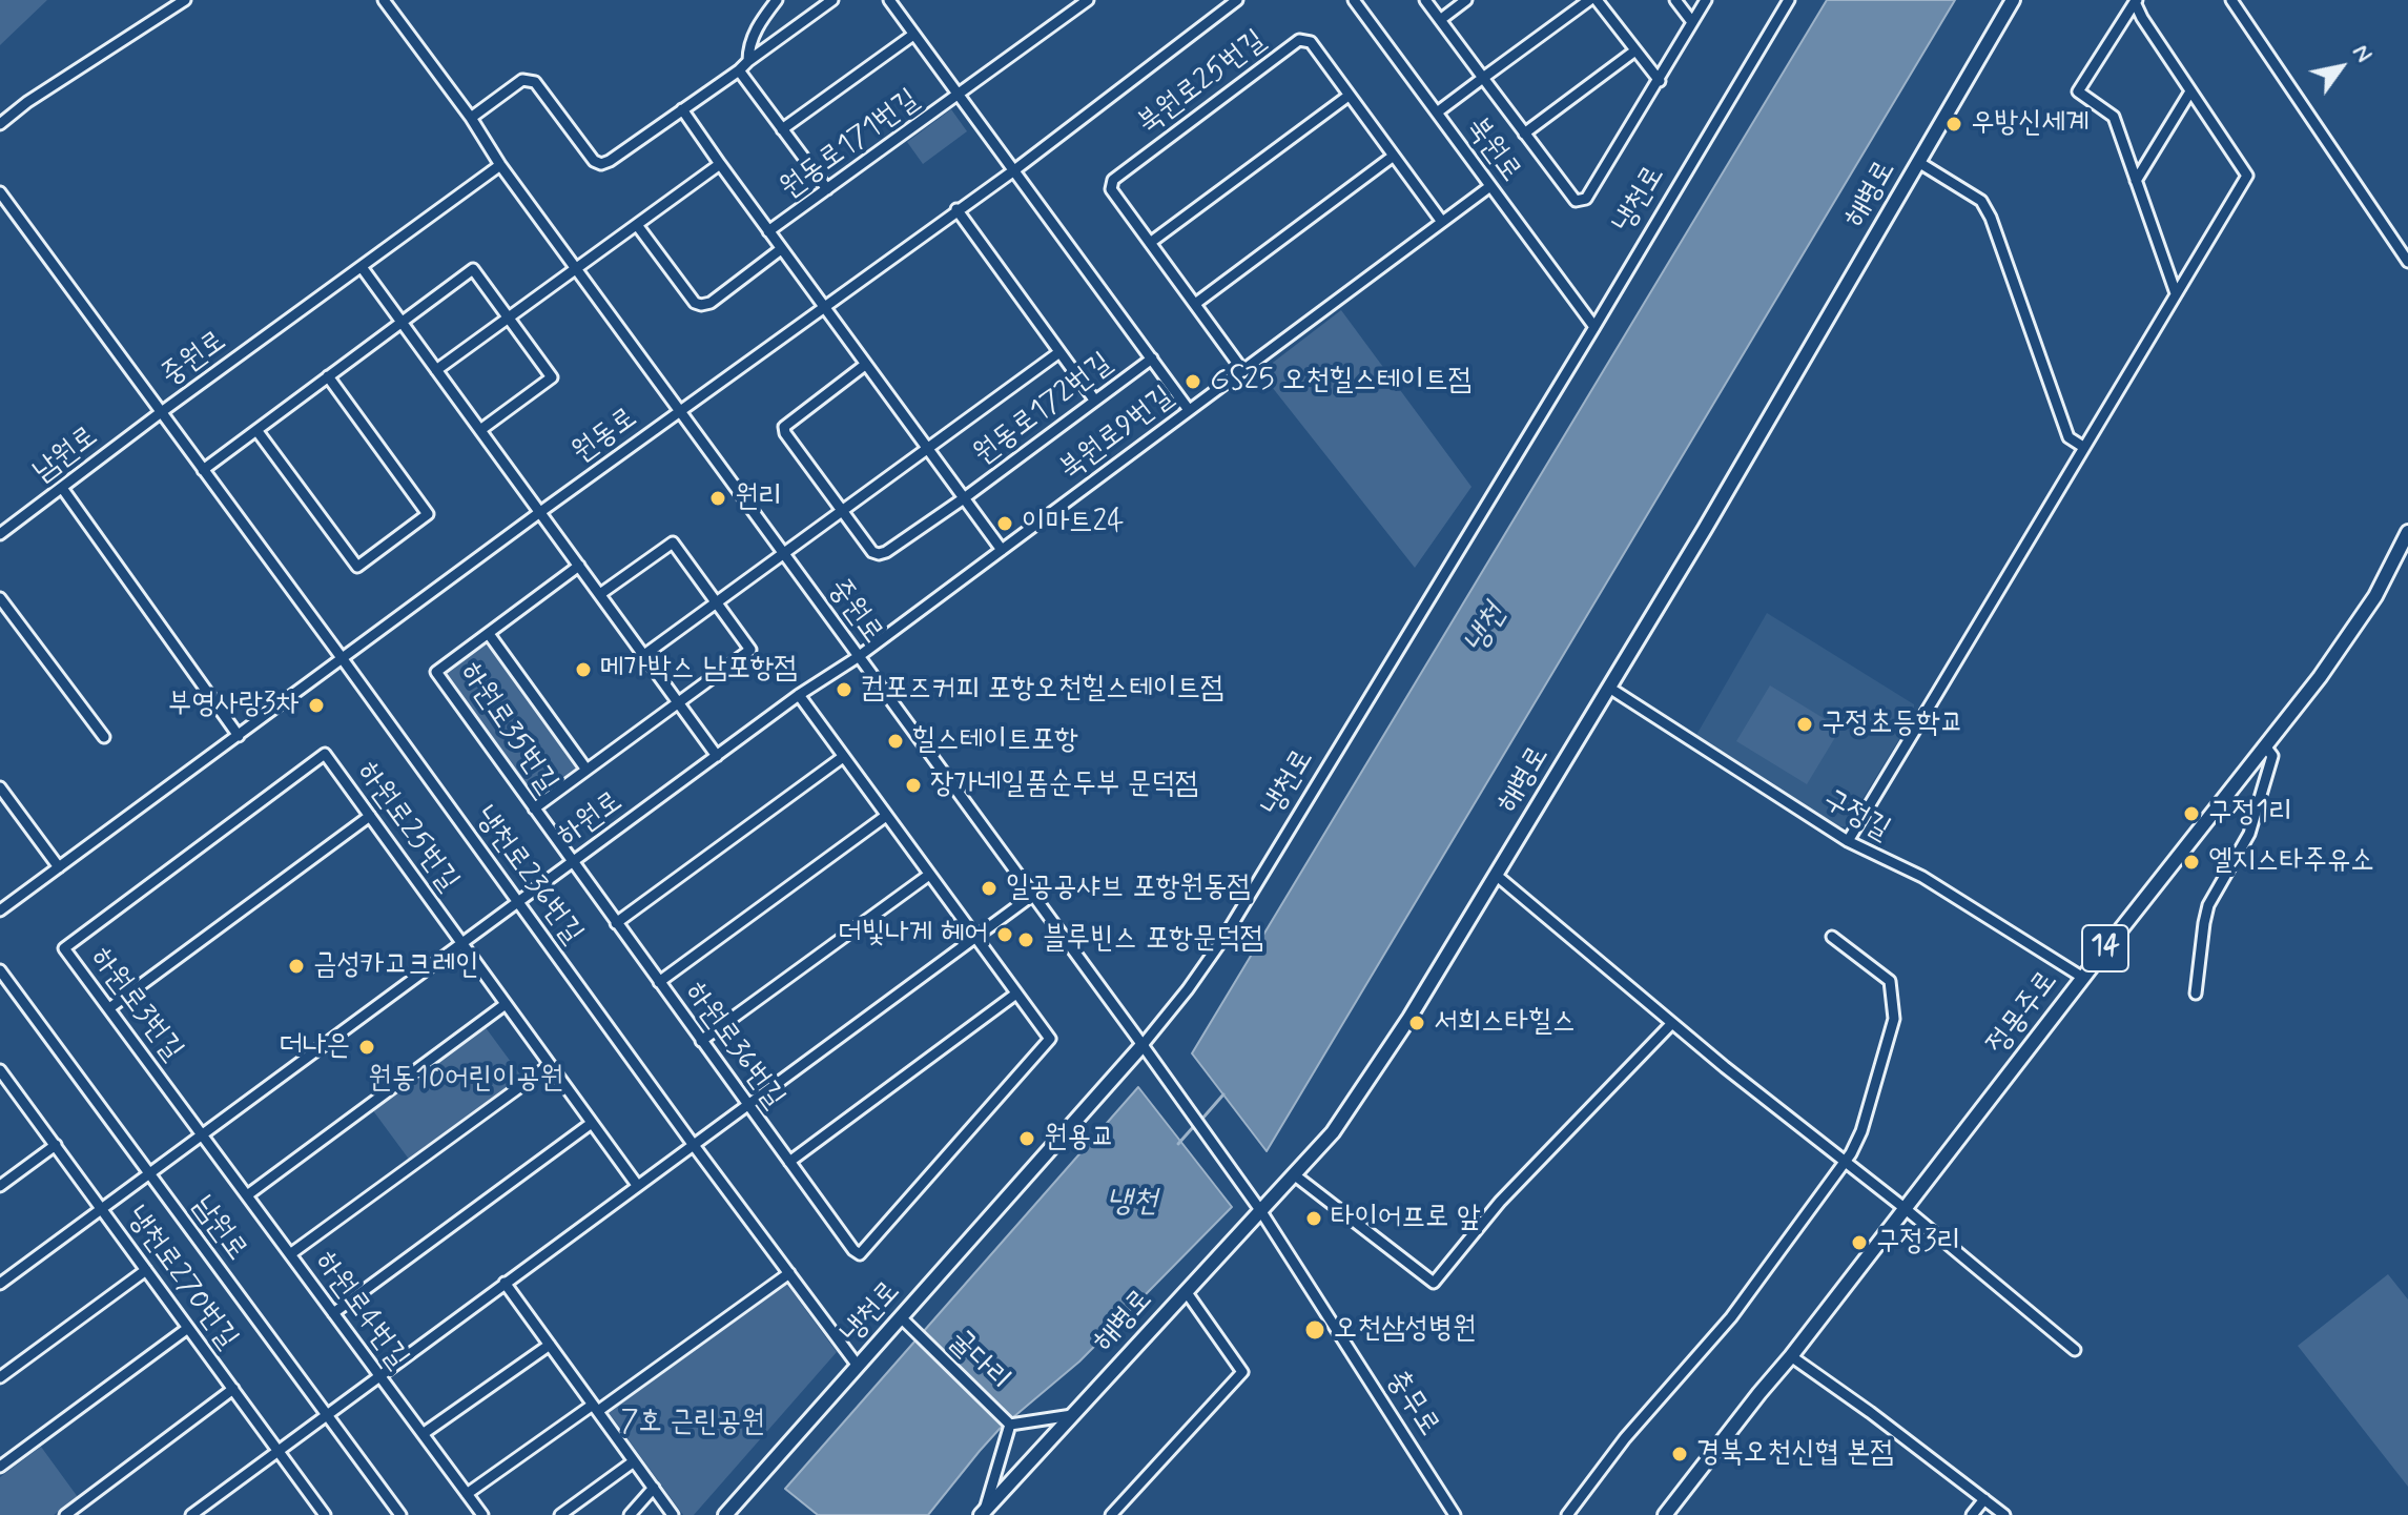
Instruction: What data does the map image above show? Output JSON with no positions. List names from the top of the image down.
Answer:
{
  "streets": {
    "main road": [
      "해병로",
      "냉천로",
      "14",
      "정몽주로"
    ],
    "street": [
      "북원로25번길",
      "원동로171번길",
      "북원로",
      "중원로",
      "원동로172번길",
      "북원로9번길",
      "원동로",
      "남원로",
      "하원로35번길",
      "구정길",
      "하원로",
      "하원로25번길",
      "냉천로236번길",
      "하원로3번길",
      "하원로36번길",
      "냉천로270번길",
      "하원로4번길",
      "굴다리",
      "충무로"
    ]
  },
  "crossings": [
    ["북원로25번길", "북원로9번길"],
    ["원동로171번길", "원동로172번길"],
    ["원동로171번길", "원동로"],
    ["북원로", "냉천로"],
    ["북원로", "북원로9번길"],
    ["해병로", "구정길"],
    ["해병로", "충무로"],
    ["냉천로", "중원로"],
    ["냉천로", "냉천로236번길"],
    ["냉천로", "굴다리"],
    ["중원로", "북원로9번길"],
    ["중원로", "원동로"],
    ["중원로", "남원로"],
    ["중원로", "하원로"],
    ["중원로", "냉천로236번길"],
    ["중원로", "충무로"],
    ["원동로172번길", "북원로9번길"],
    ["원동로172번길", "원동로"],
    ["북원로9번길", "하원로"],
    ["원동로", "냉천로236번길"],
    ["남원로", "하원로"],
    ["남원로", "냉천로236번길"],
    ["하원로35번길", "하원로"],
    ["하원로35번길", "하원로36번길"],
    ["구정길", "정몽주로"],
    ["하원로", "하원로25번길"],
    ["하원로", "냉천로236번길"],
    ["하원로", "하원로3번길"],
    ["하원로", "하원로36번길"],
    ["하원로", "냉천로270번길"],
    ["하원로", "하원로4번길"],
    ["하원로25번길", "하원로3번길"],
    ["하원로3번길", "하원로4번길"]
  ],
  "water": ["냉천"],
  "parks": ["원동10어린이공원", "7호 근린공원"],
  "places": [
    "우방신세계",
    "GS25 오천힐스테이트점",
    "원리",
    "이마트24",
    "메가박스 남포항점",
    "컴포즈커피 포항오천힐스테이트점",
    "부영사랑3차",
    "구정초등학교",
    "힐스테이트포항",
    "장가네일품순두부 문덕점",
    "구정1리",
    "엘지스타주유소",
    "일공공샤브 포항원동점",
    "더빛나게 헤어",
    "블루빈스 포항문덕점",
    "금성카고크레인",
    "서희스타힐스",
    "더나은",
    "원용교",
    "타이어프로 앞",
    "구정3리",
    "오천삼성병원",
    "경북오천신협 본점"
  ],
  "north": "top right"
}
